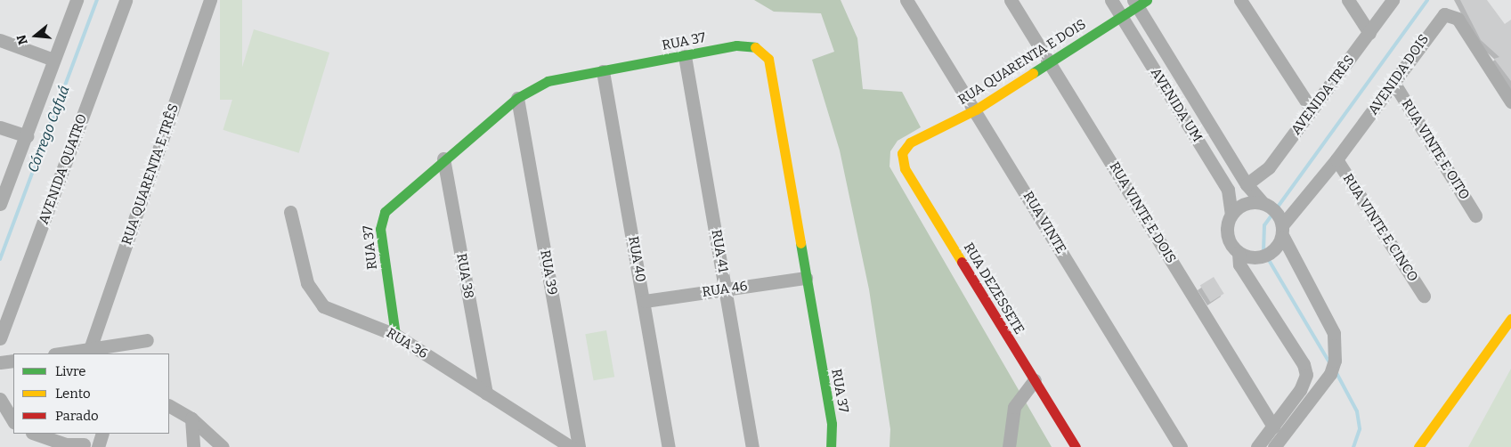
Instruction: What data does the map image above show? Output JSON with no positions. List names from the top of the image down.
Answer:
{
  "streets": {
    "street": [
      "RUA 37",
      "RUA QUARENTA E DOIS",
      "AVENIDA DOIS",
      "AVENIDA TRÊS",
      "AVENIDA UM",
      "RUA VINTE E OITO",
      "AVENIDA QUATRO",
      "RUA QUARENTA E TRÊS",
      "RUA VINTE E DOIS",
      "RUA VINTE",
      "RUA VINTE E CINCO",
      "RUA 41",
      "RUA 40",
      "RUA 39",
      "RUA 38",
      "RUA DEZESSETE",
      "RUA 46",
      "RUA 36"
    ]
  },
  "crossings": [
    ["RUA 37", "RUA 41"],
    ["RUA 37", "RUA 40"],
    ["RUA 37", "RUA 39"],
    ["RUA 37", "RUA 38"],
    ["RUA 37", "RUA 46"],
    ["RUA 37", "RUA 36"],
    ["RUA QUARENTA E DOIS", "AVENIDA UM"],
    ["RUA QUARENTA E DOIS", "RUA VINTE E DOIS"],
    ["RUA QUARENTA E DOIS", "RUA VINTE"],
    ["RUA QUARENTA E DOIS", "RUA DEZESSETE"],
    ["AVENIDA DOIS", "AVENIDA UM"],
    ["AVENIDA DOIS", "RUA VINTE E OITO"],
    ["AVENIDA DOIS", "RUA VINTE E CINCO"],
    ["AVENIDA TRÊS", "AVENIDA UM"],
    ["RUA 41", "RUA 46"],
    ["RUA 40", "RUA 46"],
    ["RUA 38", "RUA 36"]
  ],
  "water": ["Córrego Cafuá"],
  "legend": ["Livre", "Lento", "Parado"],
  "north": "left"
}
